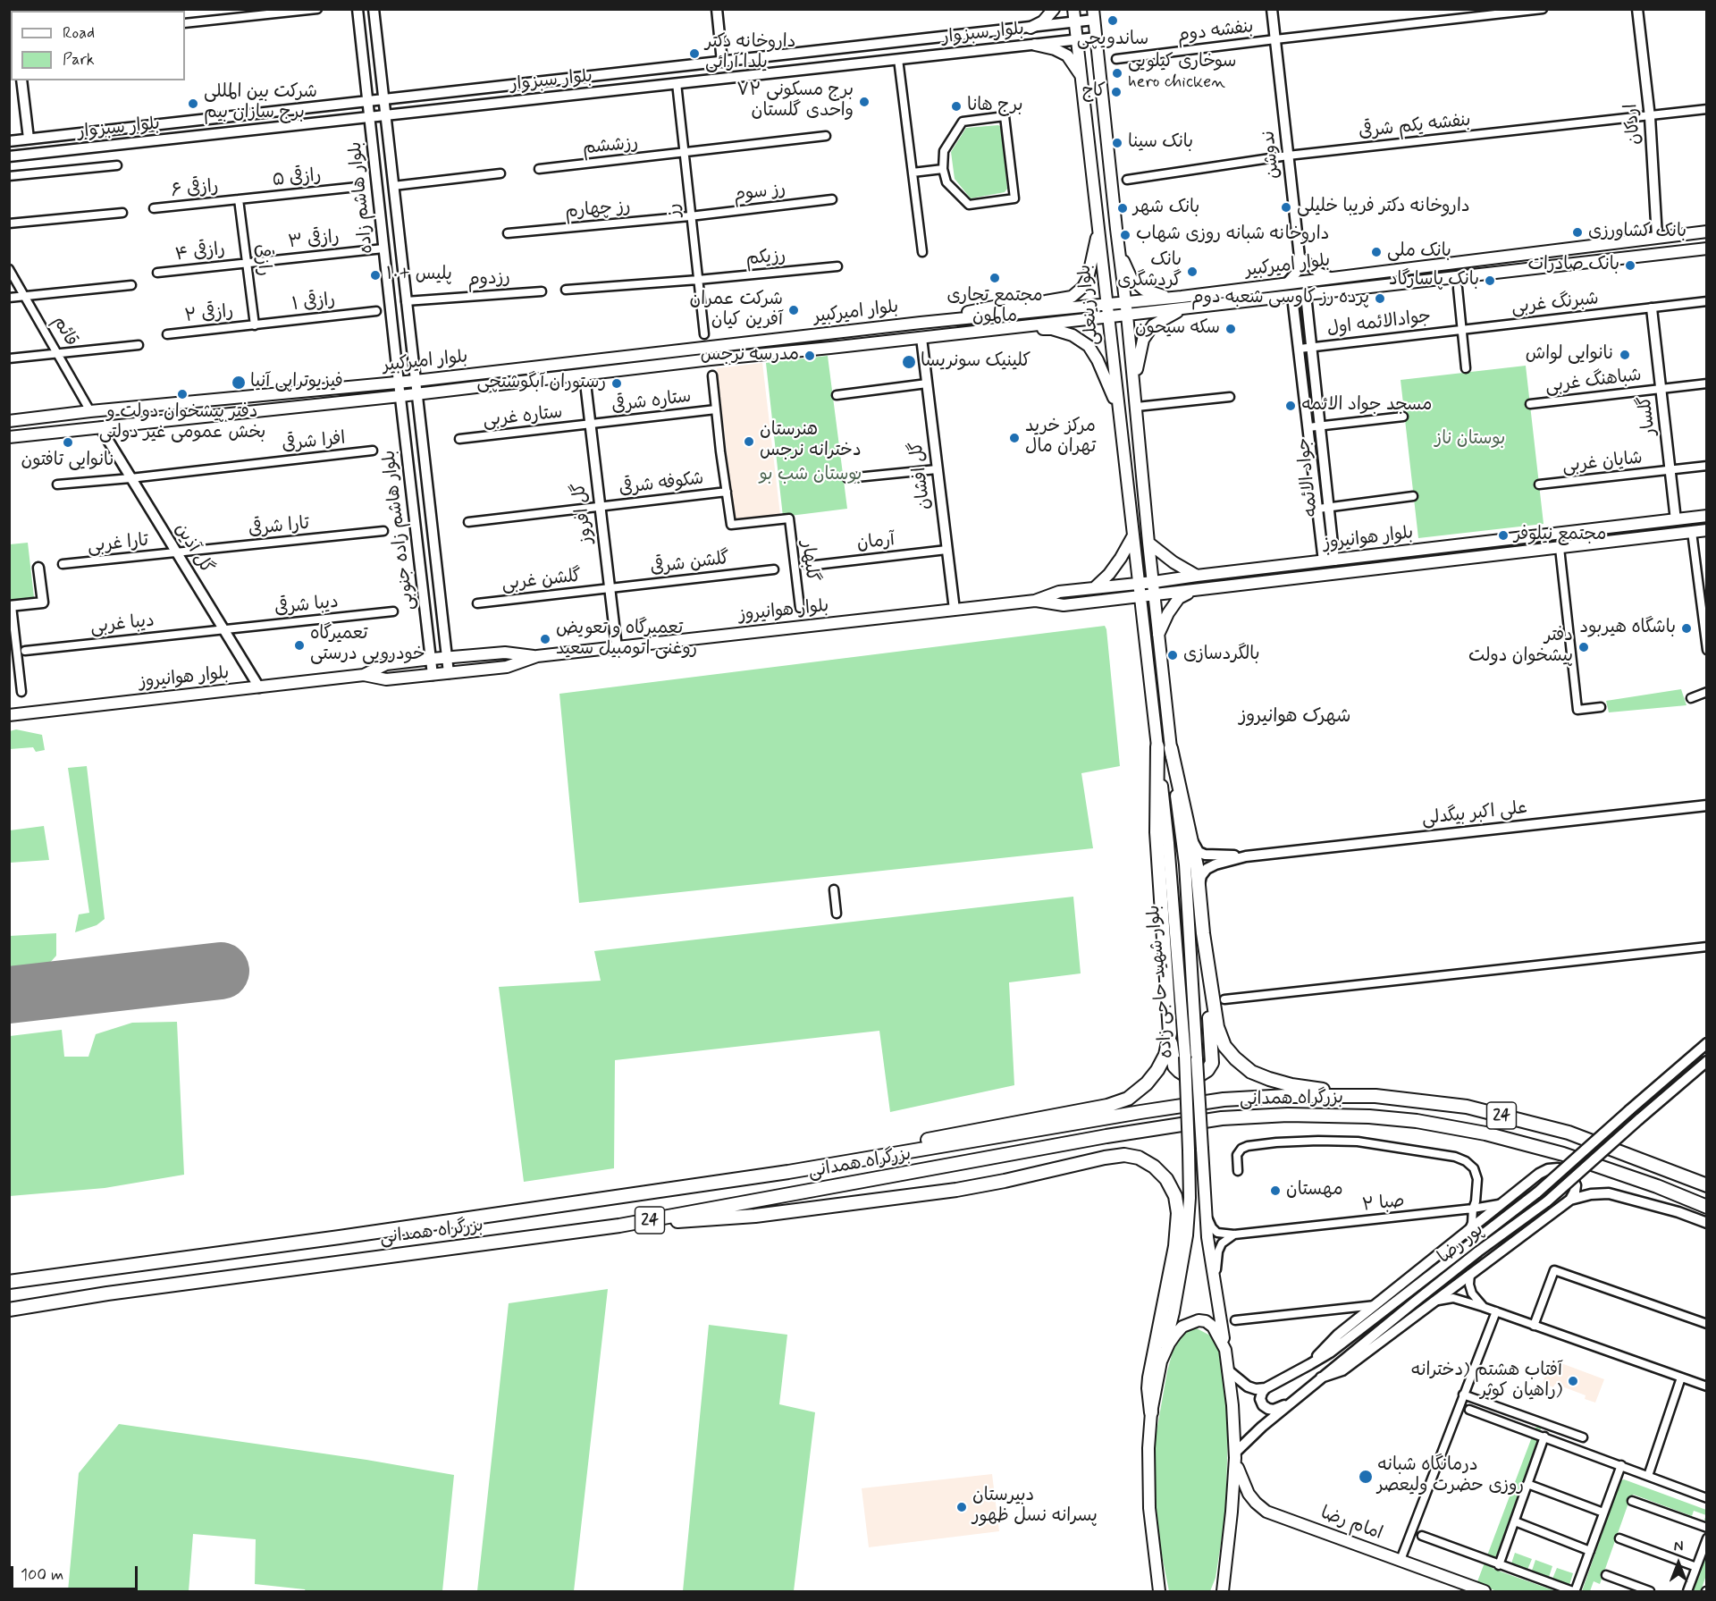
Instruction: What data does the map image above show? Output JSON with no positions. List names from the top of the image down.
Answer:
{
  "streets": {
    "highway": ["بزرگراه همدانی", "24"],
    "main road": [
      "بلوار امیرکبیر",
      "بلوار زینعلی",
      "بلوار هوانیروز",
      "بلوار شهید حاجی زاده",
      "امام رضا"
    ],
    "street": [
      "بنفشه دوم",
      "بلوار سبزوار",
      "اردکان",
      "بنفشه یکم شرقی",
      "رزششم",
      "ندوشن",
      "رازقی ۵",
      "رازقی ۶",
      "رز سوم",
      "بلوار هاشم زاده",
      "رز چهارم",
      "رز",
      "رازقی ۳",
      "رازقی ۴",
      "رزیکم",
      "رازقی",
      "رزدوم",
      "رازقی ۱",
      "شبرنگ غربی",
      "رازقی ۲",
      "جوادالائمه اول",
      "قائم",
      "شباهنگ غربی",
      "ستاره شرقی",
      "گلسار",
      "ستاره غربی",
      "افرا شرقی",
      "شایان غربی",
      "گل افشان",
      "جواد الائمه",
      "شکوفه شرقی",
      "گل افروز",
      "تارا شرقی",
      "بلوار هاشم زاده جنوبی",
      "آرمان",
      "تارا غربی",
      "گل آذین",
      "گلبهار",
      "گلشن شرقی",
      "گلشن غربی",
      "دیبا شرقی",
      "دیبا غربی",
      "علی اکبر بیگدلی",
      "صبا ۲",
      "پور رضا"
    ]
  },
  "crossings": [
    ["بنفشه دوم", "ندوشن"],
    ["بلوار سبزوار", "بلوار هاشم زاده"],
    ["بلوار سبزوار", "رز"],
    ["بلوار سبزوار", "بلوار زینعلی"],
    ["اردکان", "بنفشه یکم شرقی"],
    ["اردکان", "بلوار امیرکبیر"],
    ["بنفشه یکم شرقی", "ندوشن"],
    ["رزششم", "رز"],
    ["رازقی ۵", "رازقی ۶"],
    ["رازقی ۵", "رازقی"],
    ["رازقی ۶", "رازقی"],
    ["رز سوم", "رز چهارم"],
    ["رز سوم", "رز"],
    ["بلوار هاشم زاده", "رازقی ۳"],
    ["بلوار هاشم زاده", "بلوار امیرکبیر"],
    ["بلوار هاشم زاده", "رزدوم"],
    ["بلوار هاشم زاده", "بلوار هاشم زاده جنوبی"],
    ["رز چهارم", "رز"],
    ["رز", "رزیکم"],
    ["رازقی ۳", "رازقی ۴"],
    ["رازقی ۳", "رازقی"],
    ["رازقی ۴", "رازقی"],
    ["رازقی", "رازقی ۱"],
    ["رازقی", "رازقی ۲"],
    ["بلوار امیرکبیر", "بلوار زینعلی"],
    ["بلوار امیرکبیر", "قائم"],
    ["بلوار امیرکبیر", "گل افشان"],
    ["بلوار امیرکبیر", "جواد الائمه"],
    ["بلوار امیرکبیر", "گل افروز"],
    ["بلوار امیرکبیر", "بلوار هاشم زاده جنوبی"],
    ["بلوار امیرکبیر", "گل آذین"],
    ["رازقی ۱", "رازقی ۲"],
    ["شبرنگ غربی", "جوادالائمه اول"],
    ["شبرنگ غربی", "گلسار"],
    ["بلوار زینعلی", "بلوار هوانیروز"],
    ["بلوار زینعلی", "بلوار شهید حاجی زاده"],
    ["جوادالائمه اول", "جواد الائمه"],
    ["شباهنگ غربی", "گلسار"],
    ["ستاره شرقی", "ستاره غربی"],
    ["ستاره شرقی", "گل افروز"],
    ["گلسار", "شایان غربی"],
    ["گلسار", "بلوار هوانیروز"],
    ["ستاره غربی", "گل افروز"],
    ["افرا شرقی", "گل آذین"],
    ["گل افشان", "بلوار هوانیروز"],
    ["گل افشان", "آرمان"],
    ["جواد الائمه", "بلوار هوانیروز"],
    ["شکوفه شرقی", "گل افروز"],
    ["شکوفه شرقی", "گلبهار"],
    ["گل افروز", "بلوار هوانیروز"],
    ["گل افروز", "گلشن شرقی"],
    ["گل افروز", "گلشن غربی"],
    ["تارا شرقی", "تارا غربی"],
    ["تارا شرقی", "گل آذین"],
    ["بلوار هاشم زاده جنوبی", "بلوار هوانیروز"],
    ["بلوار هوانیروز", "گل آذین"],
    ["بلوار هوانیروز", "بلوار شهید حاجی زاده"],
    ["تارا غربی", "گل آذین"],
    ["گل آذین", "دیبا شرقی"],
    ["گل آذین", "دیبا غربی"],
    ["گلشن شرقی", "گلشن غربی"],
    ["دیبا شرقی", "دیبا غربی"],
    ["بلوار شهید حاجی زاده", "پور رضا"],
    ["بلوار شهید حاجی زاده", "امام رضا"],
    ["پور رضا", "امام رضا"]
  ],
  "districts": ["شهرک هوانیروز"],
  "parks": ["بوستان ناز", "بوستان شب بو"],
  "places": [
    "ساندویچی",
    "داروخانه دکتر یلدا آرائی",
    "سوخاری کیلویی hero chicken",
    "کاج",
    "برج مسکونی ۷۲ واحدی گلستان",
    "شرکت بین المللی برج سازان بیم",
    "برج هانا",
    "بانک سینا",
    "داروخانه دکتر فریبا خلیلی",
    "بانک شهر",
    "بانک کشاورزی",
    "داروخانه شبانه روزی شهاب",
    "بانک ملی",
    "بانک صادرات",
    "بانک گردشگری",
    "پلیس +۱۰",
    "مجتمع تجاری مالمون",
    "بانک پاسارگاد",
    "پرده رز کاوسی شعبه دوم",
    "شرکت عمران آفرین کیان",
    "سکه سیحون",
    "نانوایی لواش",
    "مدرسه نرجس",
    "کلینیک سونریسا",
    "فیزیوتراپی آنیا",
    "رستوران آبگوشتچی",
    "دفتر پیشخوان دولت و بخش عمومی غیر دولتی",
    "مسجد جواد الائمه",
    "مرکز خرید تهران مال",
    "هنرستان دخترانه نرجس",
    "نانوایی تافتون",
    "مجتمع نیلوفر",
    "باشگاه هیربود",
    "تعمیرگاه و تعویض روغنی اتومبیل سعید",
    "تعمیرگاه خودرویی درستی",
    "دفتر پیشخوان دولت",
    "بالگردسازی",
    "مهستان",
    "آفتاب هشتم (دخترانه راهیان کوثر)",
    "درمانگاه شبانه روزی حضرت ولیعصر",
    "دبیرستان پسرانه نسل ظهور"
  ],
  "legend": ["Road", "Park"],
  "scale_bar": "100 m",
  "north": "top"
}
